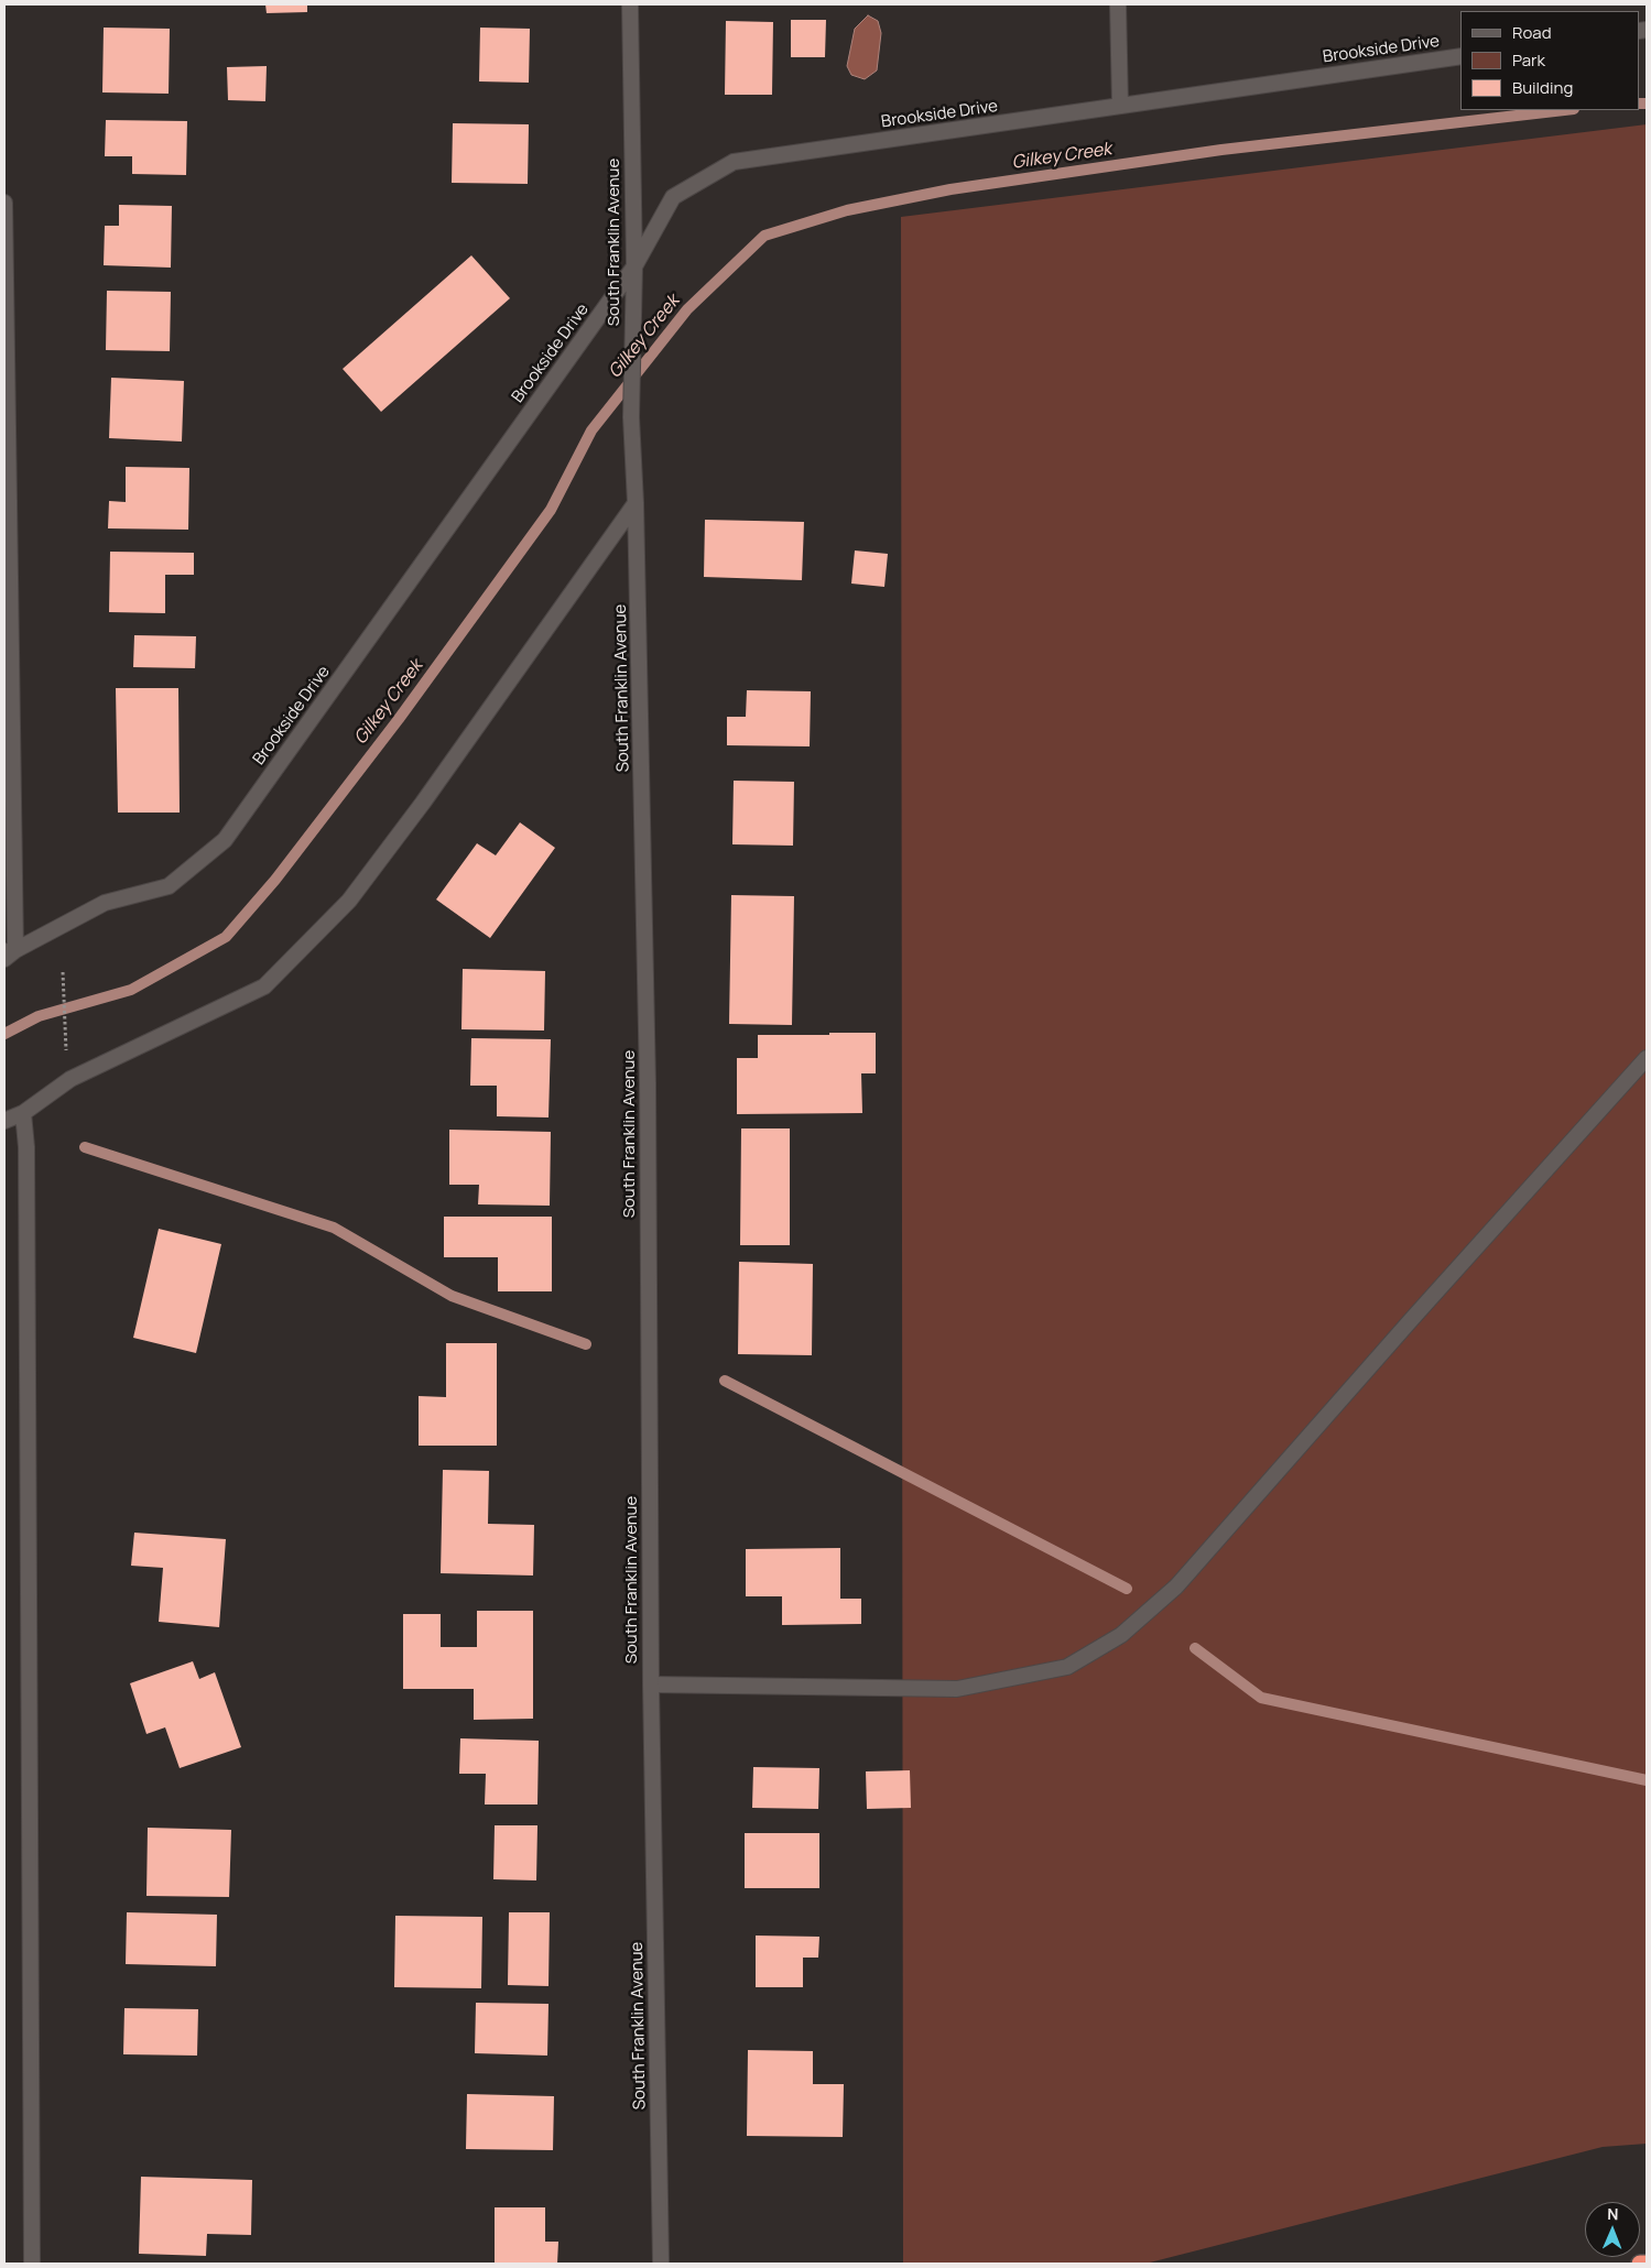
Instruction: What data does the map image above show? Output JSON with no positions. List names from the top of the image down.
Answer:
{
  "streets": {
    "street": ["Brookside Drive", "South Franklin Avenue"]
  },
  "crossings": [
    ["Brookside Drive", "South Franklin Avenue"]
  ],
  "water": ["Gilkey Creek"],
  "legend": ["Road", "Park", "Building"],
  "north": "top"
}
